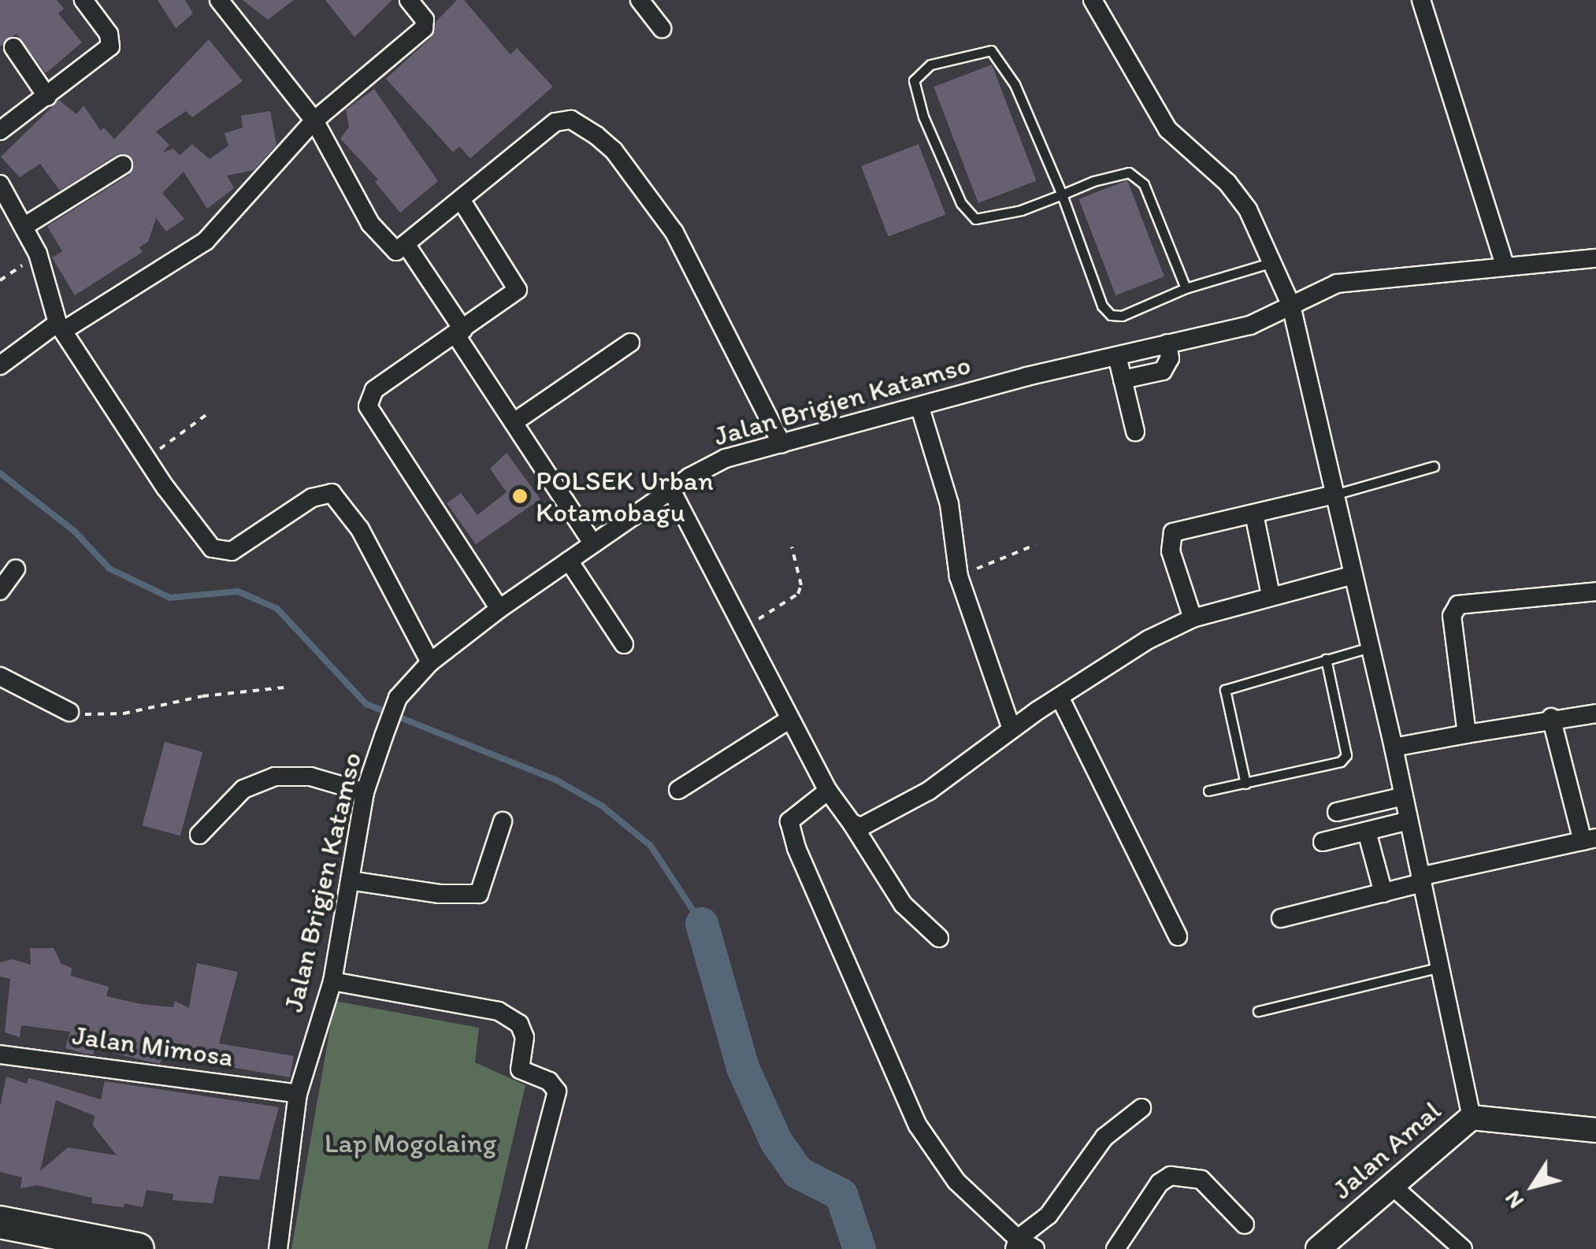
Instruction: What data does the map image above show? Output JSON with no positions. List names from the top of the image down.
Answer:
{
  "streets": {
    "street": ["Jalan Brigjen Katamso", "Jalan Mimosa", "Jalan Amal"]
  },
  "crossings": [
    ["Jalan Brigjen Katamso", "Jalan Mimosa"]
  ],
  "parks": ["Lap Mogolaing"],
  "places": ["POLSEK Urban Kotamobagu"],
  "north": "bottom left"
}
